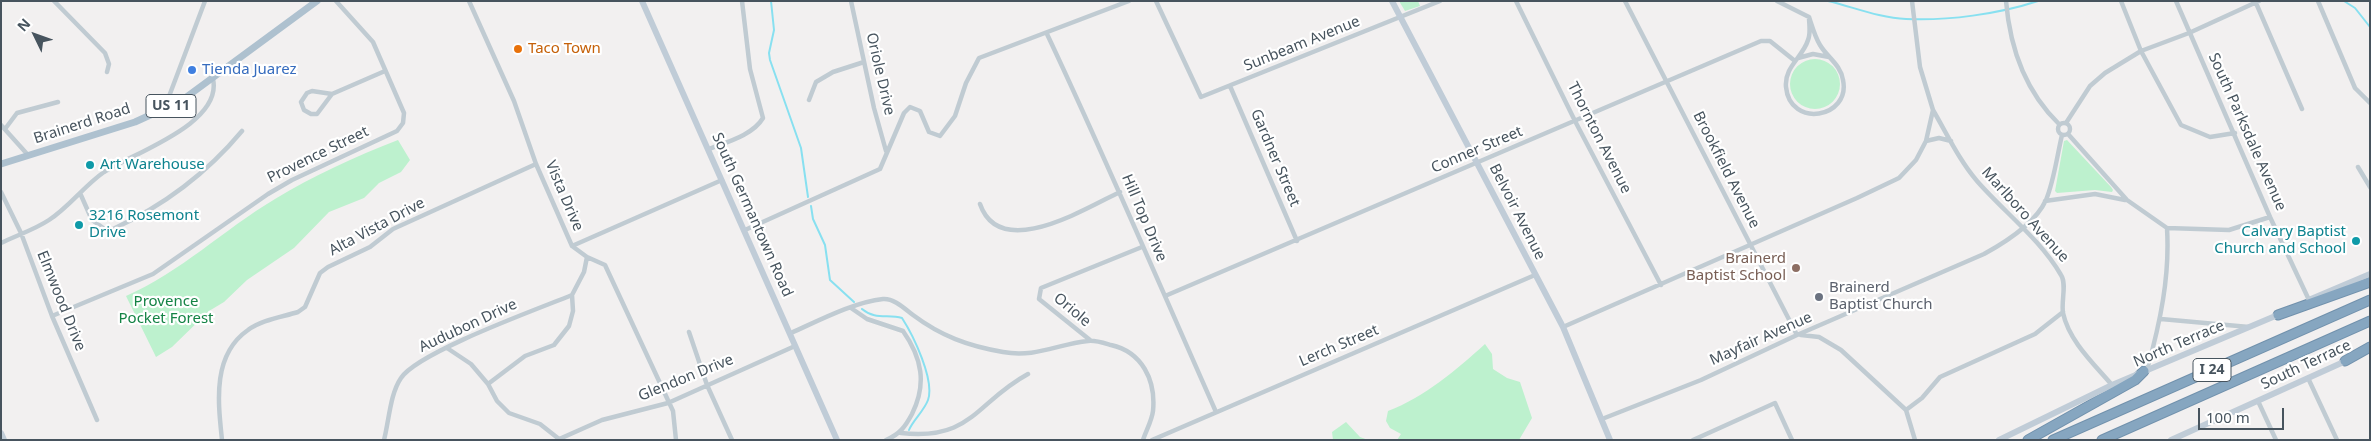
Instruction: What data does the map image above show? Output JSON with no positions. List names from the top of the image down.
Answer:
{
  "streets": {
    "highway": ["I 24"],
    "main road": ["US 11", "Brainerd Road"],
    "street": [
      "Sunbeam Avenue",
      "Oriole Drive",
      "South Parksdale Avenue",
      "Thornton Avenue",
      "Conner Street",
      "Provence Street",
      "Gardner Street",
      "Brookfield Avenue",
      "Vista Drive",
      "Belvoir Avenue",
      "South Germantown Road",
      "Marlboro Avenue",
      "Hill Top Drive",
      "Alta Vista Drive",
      "Elmwood Drive",
      "Oriole",
      "Audubon Drive",
      "Mayfair Avenue",
      "North Terrace",
      "Lerch Street",
      "South Terrace",
      "Glendon Drive"
    ]
  },
  "crossings": [
    ["Sunbeam Avenue", "Gardner Street"],
    ["Sunbeam Avenue", "Belvoir Avenue"],
    ["South Parksdale Avenue", "North Terrace"],
    ["Thornton Avenue", "Conner Street"],
    ["Thornton Avenue", "Marlboro Avenue"],
    ["Conner Street", "Gardner Street"],
    ["Conner Street", "Brookfield Avenue"],
    ["Conner Street", "Belvoir Avenue"],
    ["Conner Street", "Hill Top Drive"],
    ["Provence Street", "Elmwood Drive"],
    ["Brookfield Avenue", "Marlboro Avenue"],
    ["Brookfield Avenue", "Mayfair Avenue"],
    ["Vista Drive", "Alta Vista Drive"],
    ["Vista Drive", "Glendon Drive"],
    ["Belvoir Avenue", "Marlboro Avenue"],
    ["Belvoir Avenue", "Mayfair Avenue"],
    ["Belvoir Avenue", "Lerch Street"],
    ["South Germantown Road", "Glendon Drive"],
    ["Marlboro Avenue", "Mayfair Avenue"],
    ["Marlboro Avenue", "North Terrace"],
    ["Hill Top Drive", "Oriole"],
    ["Hill Top Drive", "Lerch Street"]
  ],
  "parks": ["Provence Pocket Forest"],
  "places": [
    "Taco Town",
    "Tienda Juarez",
    "Art Warehouse",
    "3216 Rosemont Drive",
    "Calvary Baptist Church and School",
    "Brainerd Baptist School",
    "Brainerd Baptist Church"
  ],
  "scale_bar": "100 m",
  "north": "top left"
}
